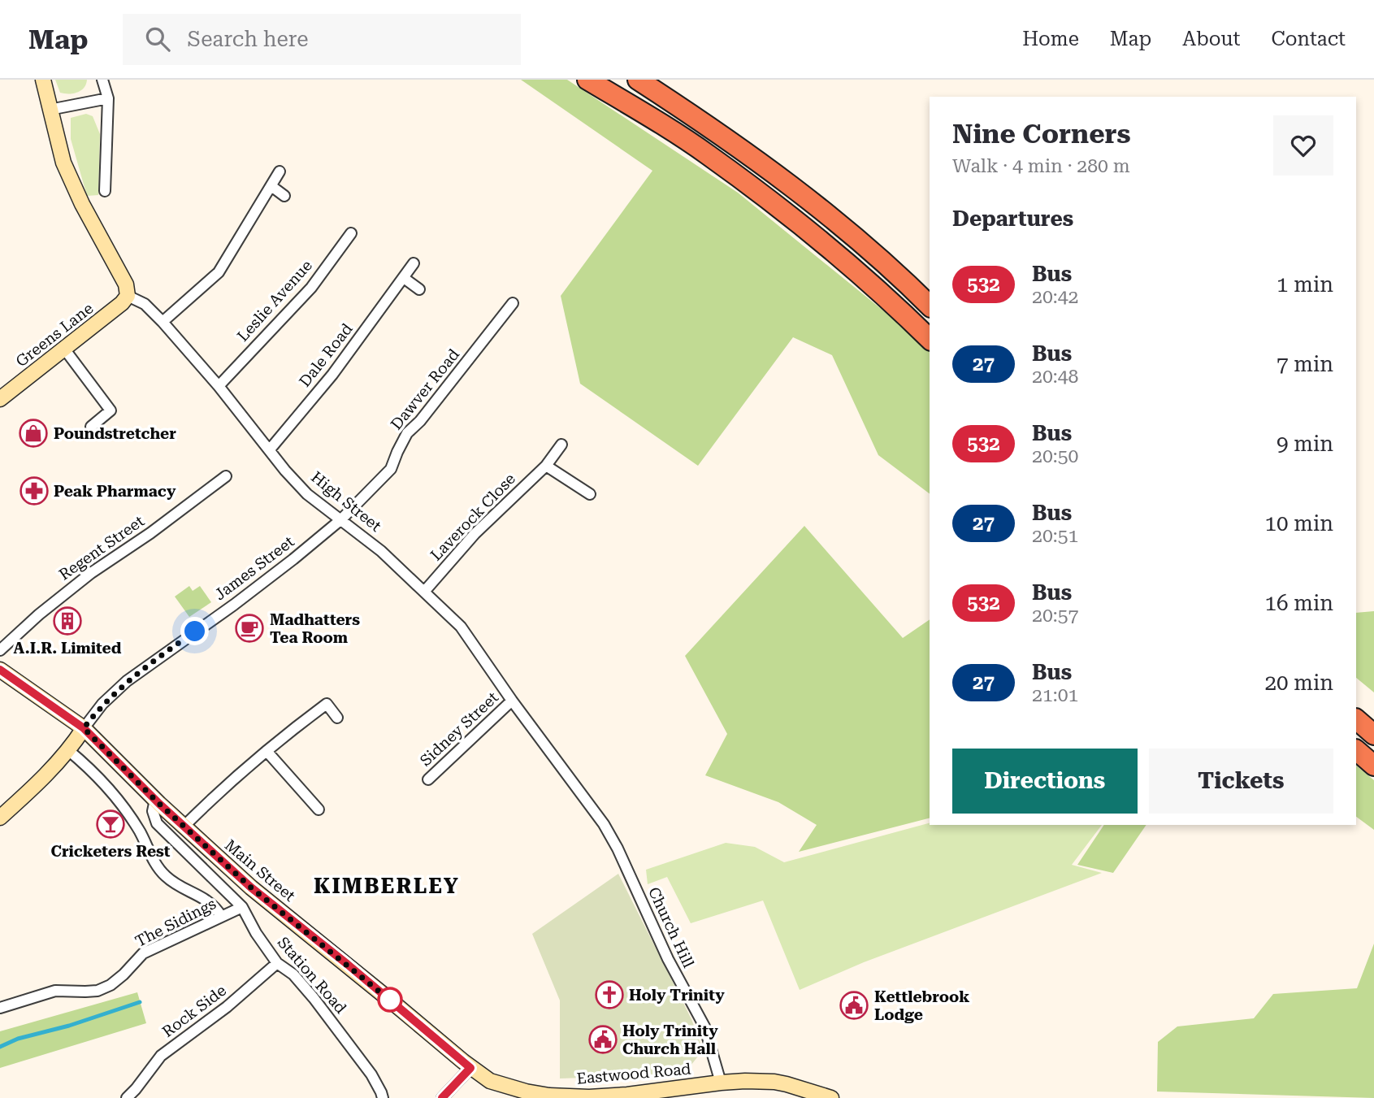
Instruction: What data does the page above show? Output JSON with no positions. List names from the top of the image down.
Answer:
{
  "streets": {
    "street": [
      "Leslie Avenue",
      "Greens Lane",
      "Dale Road",
      "Dawver Road",
      "High Street",
      "Laverock Close",
      "Regent Street",
      "James Street",
      "Sidney Street",
      "Main Street",
      "The Sidings",
      "Church Hill",
      "Station Road",
      "Rock Side",
      "Eastwood Road"
    ]
  },
  "crossings": [
    ["Leslie Avenue", "High Street"],
    ["Greens Lane", "High Street"],
    ["Dale Road", "High Street"],
    ["Dawver Road", "High Street"],
    ["Dawver Road", "James Street"],
    ["High Street", "Laverock Close"],
    ["High Street", "James Street"],
    ["High Street", "Sidney Street"],
    ["High Street", "Church Hill"],
    ["James Street", "Main Street"],
    ["Main Street", "Station Road"],
    ["Main Street", "Eastwood Road"],
    ["The Sidings", "Station Road"],
    ["Church Hill", "Eastwood Road"],
    ["Station Road", "Rock Side"]
  ],
  "districts": ["KIMBERLEY"],
  "places": {
    "shop": ["Poundstretcher"],
    "pharmacy": ["Peak Pharmacy"],
    "building": ["A.I.R. Limited"],
    "cafe": ["Madhatters Tea Room"],
    "bar": ["Cricketers Rest"],
    "church": ["Holy Trinity"],
    "public building": ["Kettlebrook Lodge", "Holy Trinity Church Hall"]
  },
  "lines": ["bus line 532"],
  "page": {
    "header": "Map",
    "search": "Search here",
    "nav": [
      "Home",
      "Map",
      "About",
      "Contact"
    ],
    "heading": [
      ["Nine Corners", "Walk · 4 min · 280 m"],
      "Departures"
    ],
    "list": [
      {
        "mark": "532",
        "name": "Bus",
        "note": "20:42",
        "value": "1 min"
      },
      {
        "mark": "27",
        "name": "Bus",
        "note": "20:48",
        "value": "7 min"
      },
      {
        "mark": "532",
        "name": "Bus",
        "note": "20:50",
        "value": "9 min"
      },
      {
        "mark": "27",
        "name": "Bus",
        "note": "20:51",
        "value": "10 min"
      },
      {
        "mark": "532",
        "name": "Bus",
        "note": "20:57",
        "value": "16 min"
      },
      {
        "mark": "27",
        "name": "Bus",
        "note": "21:01",
        "value": "20 min"
      }
    ],
    "buttons": ["Directions", "Tickets"]
  }
}
